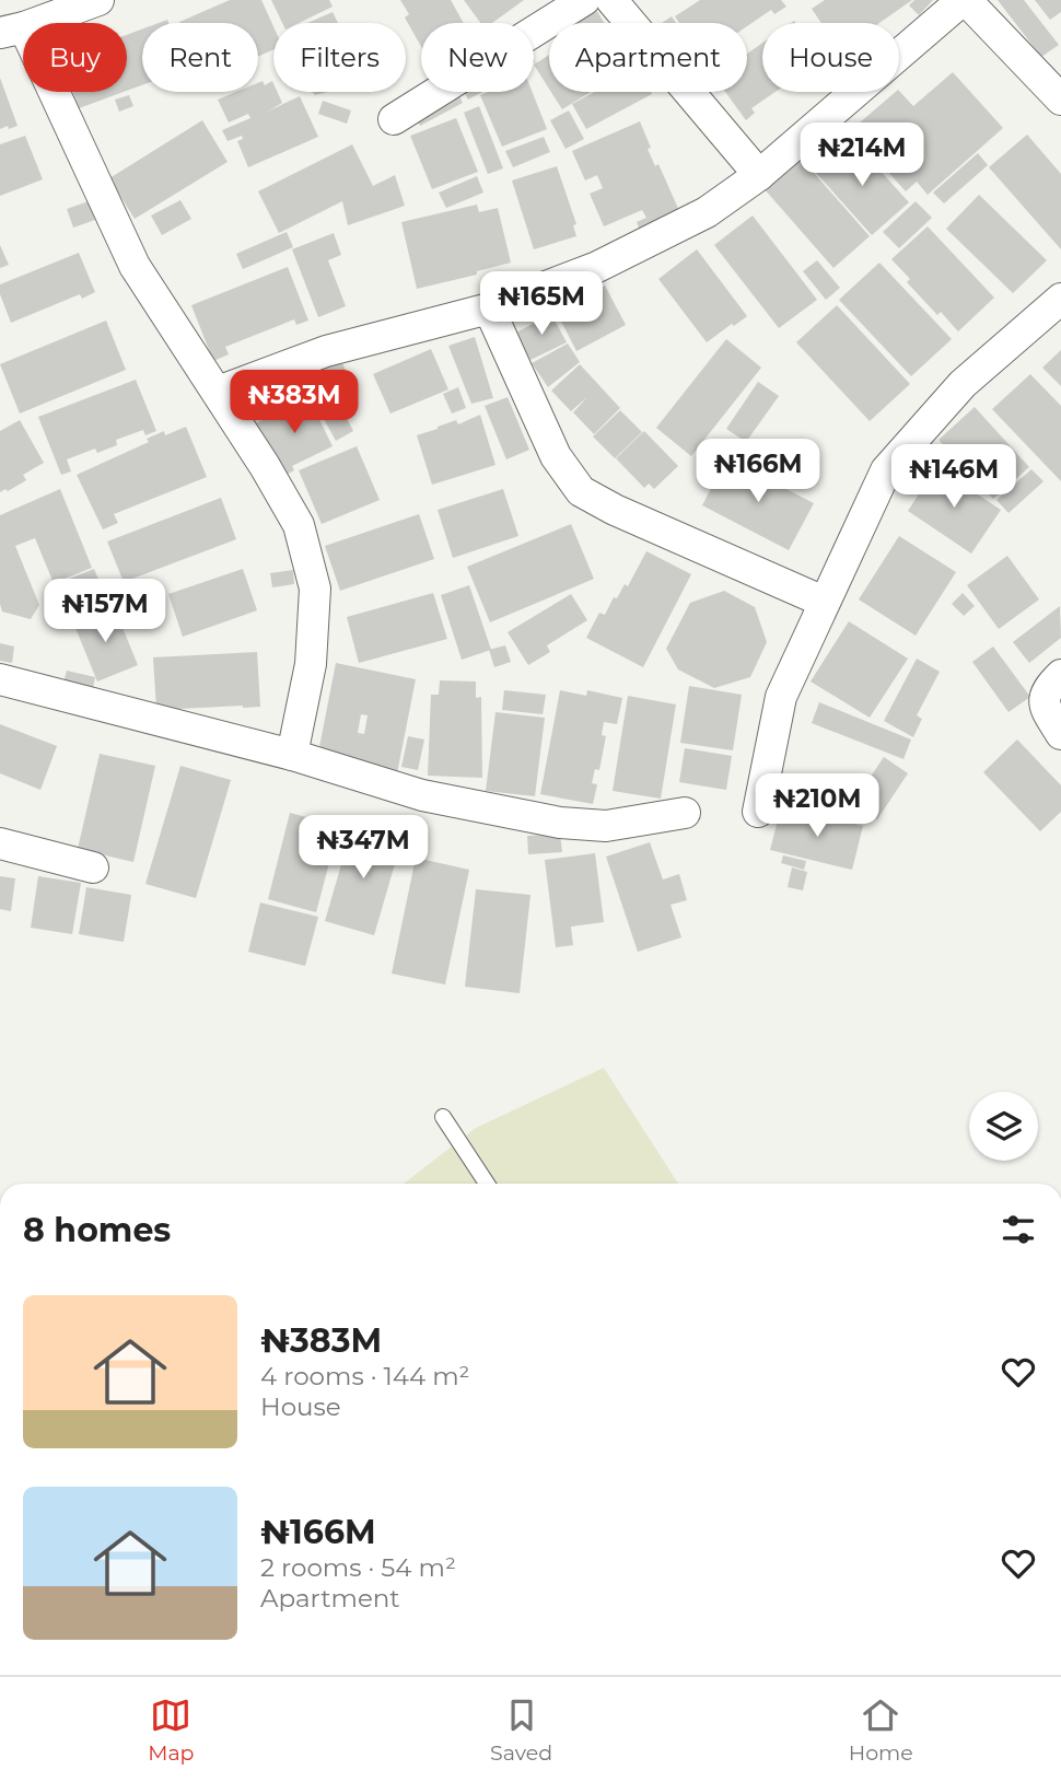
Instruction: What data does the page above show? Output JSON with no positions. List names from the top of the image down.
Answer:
{
  "page": {
    "chip": [
      "Buy",
      "Rent",
      "Filters",
      "New",
      "Apartment",
      "House"
    ],
    "price": [
      "₦214M",
      "₦165M",
      "₦383M",
      "₦166M",
      "₦146M",
      "₦157M",
      "₦210M",
      "₦347M"
    ],
    "heading": "8 homes",
    "list": [
      {
        "name": "₦383M",
        "note": "4 rooms · 144 m² · House"
      },
      {
        "name": "₦166M",
        "note": "2 rooms · 54 m² · Apartment"
      }
    ],
    "tabs": ["Map", "Saved", "Home"]
  }
}
